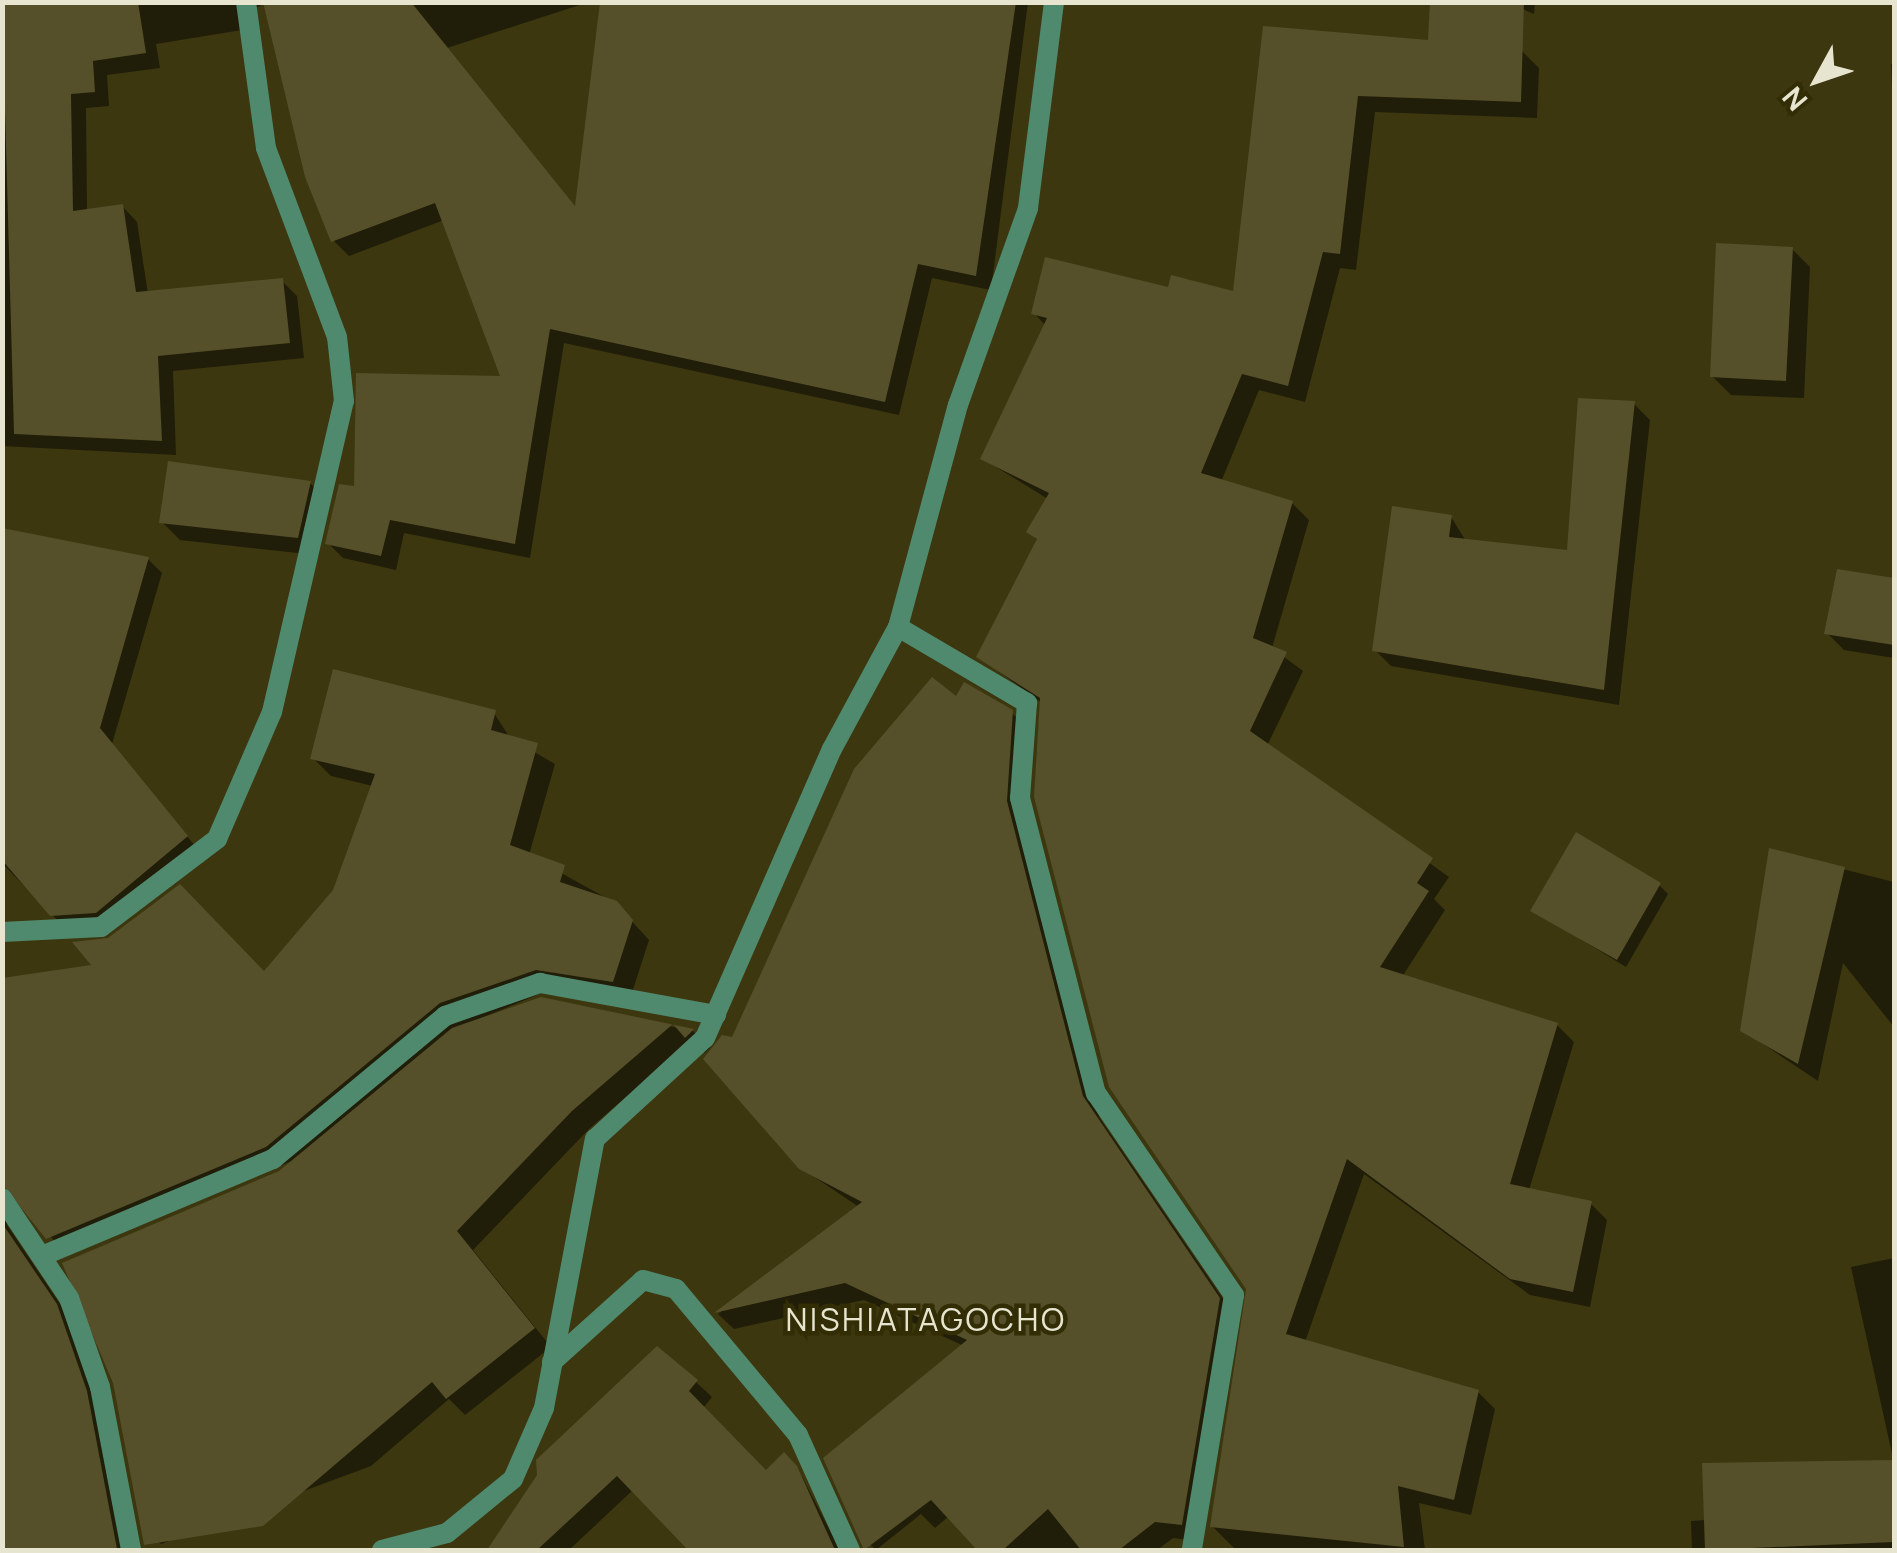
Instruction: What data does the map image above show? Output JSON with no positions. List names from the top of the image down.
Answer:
{
  "districts": ["NISHIATAGOCHO"],
  "north": "bottom left"
}
